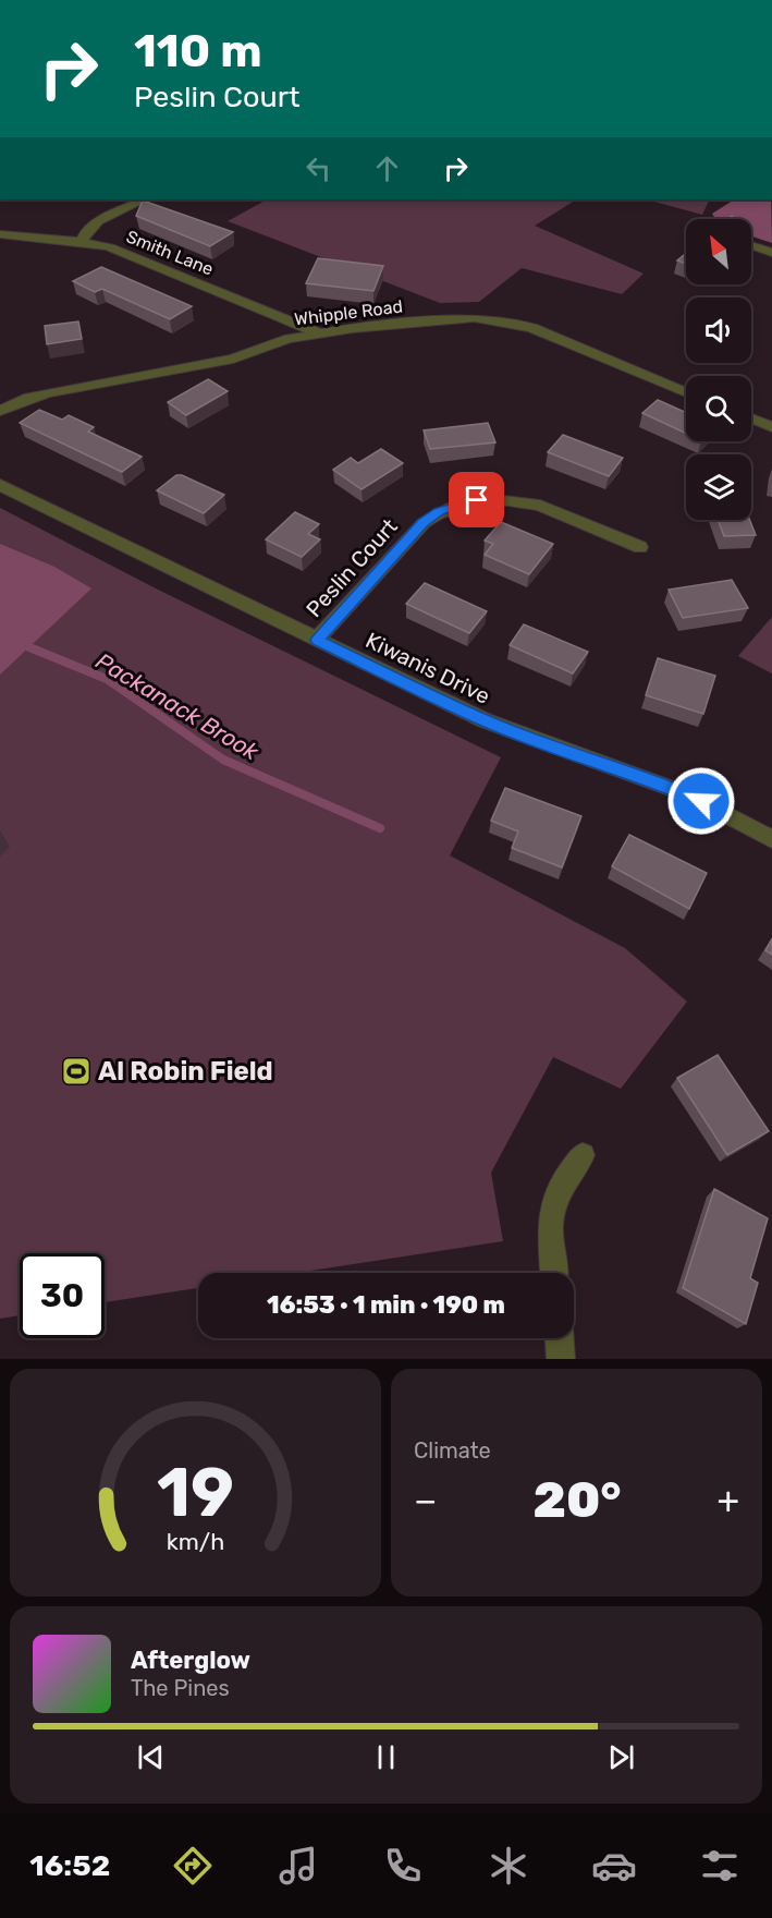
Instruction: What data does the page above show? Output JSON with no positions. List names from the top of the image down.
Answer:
{
  "streets": {
    "street": [
      "Smith Lane",
      "Whipple Road",
      "Peslin Court",
      "Kiwanis Drive"
    ]
  },
  "crossings": [
    ["Smith Lane", "Whipple Road"],
    ["Peslin Court", "Kiwanis Drive"]
  ],
  "water": ["Packanack Brook"],
  "places": {
    "sports": ["Al Robin Field"]
  },
  "north": "top left",
  "page": {
    "turn": ["110 m", "Peslin Court"],
    "limit": "30",
    "trip": "16:53 · 1 min · 190 m",
    "tile": "Climate",
    "heat": ["−", "20°", "+"],
    "song": ["Afterglow", "The Pines"],
    "tabs": "16:52",
    "gauge": ["19", "km/h"]
  }
}
